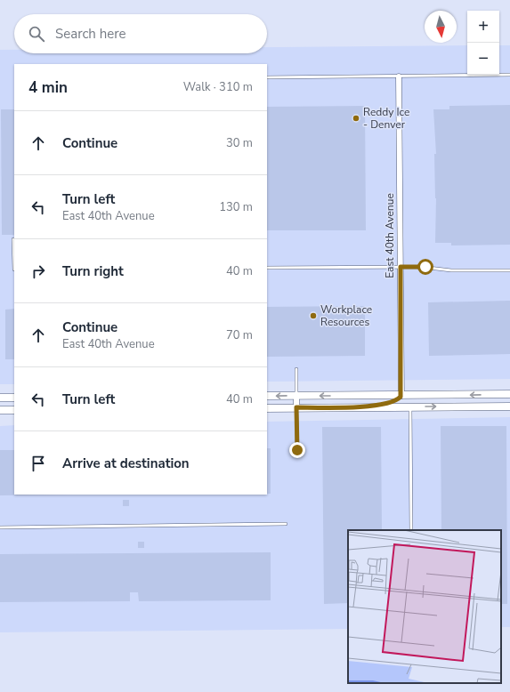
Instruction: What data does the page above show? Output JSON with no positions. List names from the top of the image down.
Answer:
{
  "streets": {
    "street": ["East 40th Avenue"]
  },
  "places": ["Reddy Ice - Denver", "Workplace Resources"],
  "north": "bottom",
  "page": {
    "map_buttons": ["+", "−"],
    "search": "Search here",
    "heading": ["4 min", "Walk · 310 m"],
    "list": [
      ["Continue", "30 m"],
      ["Turn left", "East 40th Avenue", "130 m"],
      ["Turn right", "40 m"],
      ["Continue", "East 40th Avenue", "70 m"],
      ["Turn left", "40 m"],
      "Arrive at destination"
    ]
  }
}
